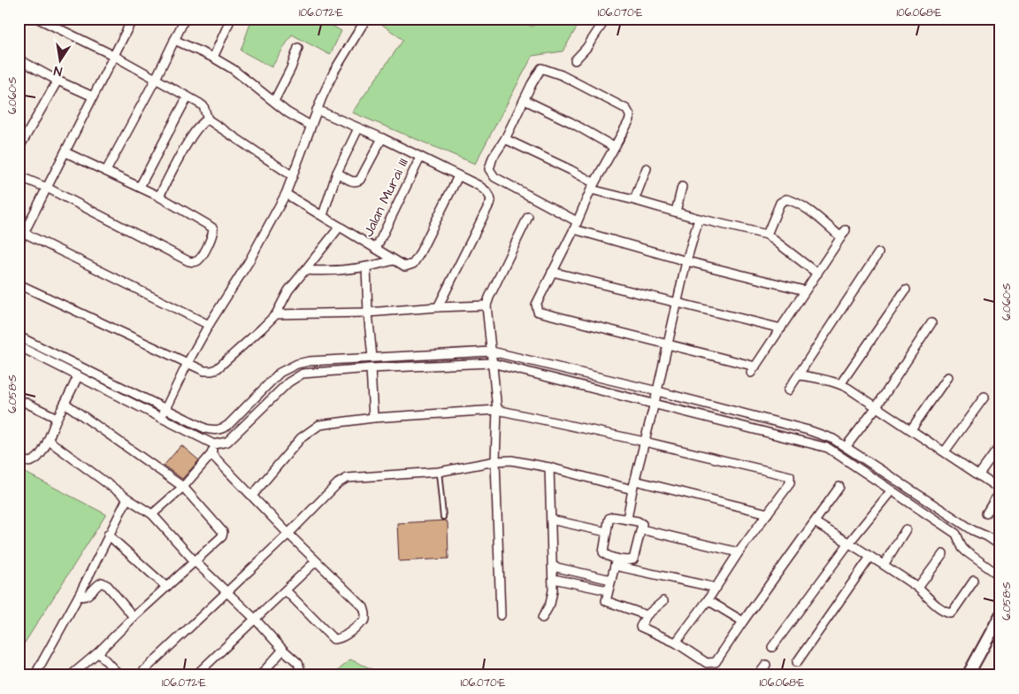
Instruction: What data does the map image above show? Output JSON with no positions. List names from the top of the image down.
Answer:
{
  "streets": {
    "street": ["Jalan Murai III"]
  },
  "north": "bottom",
  "coordinates": [
    "106.072°E",
    "106.070°E",
    "106.068°E",
    "6.060°S",
    "6.058°S"
  ]
}
